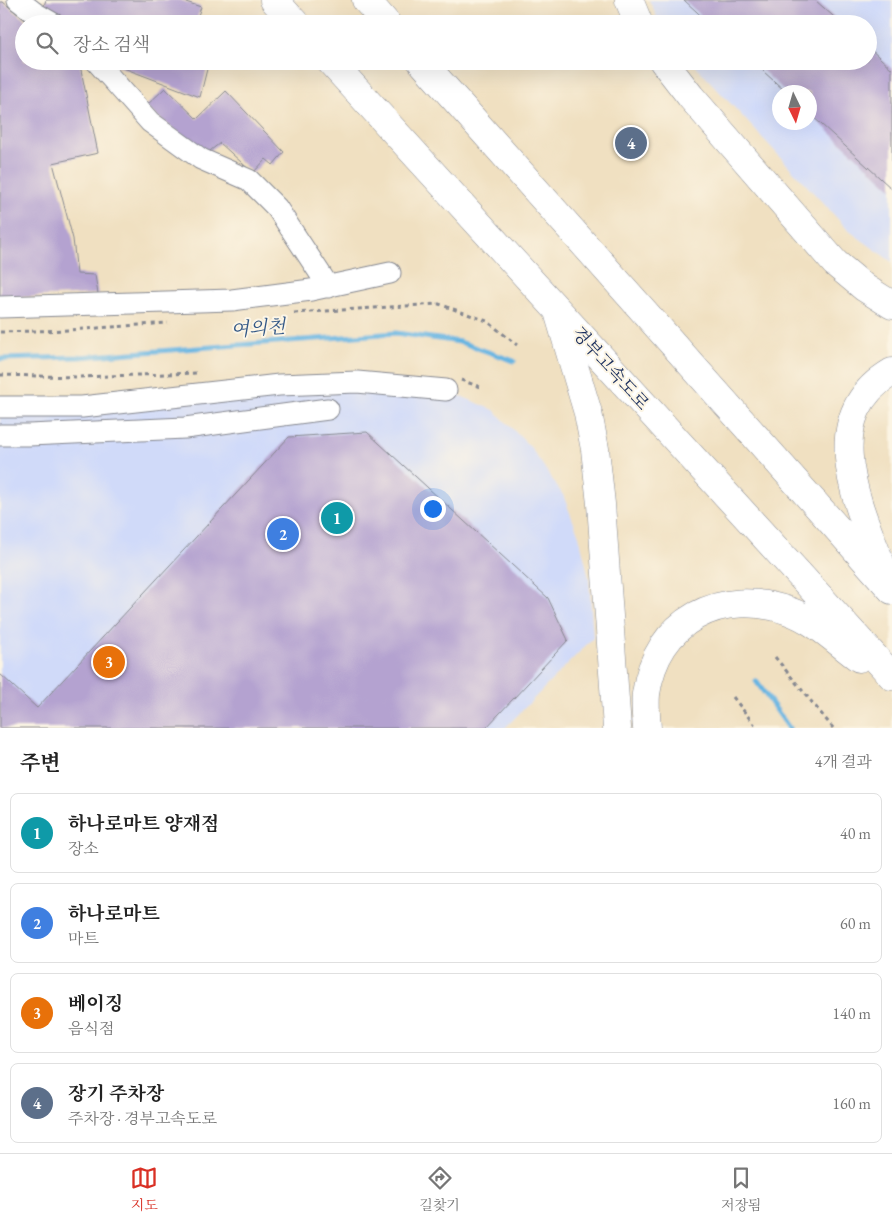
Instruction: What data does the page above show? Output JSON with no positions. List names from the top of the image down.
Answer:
{
  "streets": {
    "highway": ["경부고속도로"]
  },
  "water": ["여의천"],
  "north": "bottom",
  "page": {
    "search": "장소 검색",
    "pins": [
      "4",
      "1",
      "2",
      "3"
    ],
    "heading": ["주변", "4개 결과"],
    "list": [
      {
        "mark": "1",
        "name": "하나로마트 양재점",
        "note": "장소",
        "value": "40 m"
      },
      {
        "mark": "2",
        "name": "하나로마트",
        "note": "마트",
        "value": "60 m"
      },
      {
        "mark": "3",
        "name": "베이징",
        "note": "음식점",
        "value": "140 m"
      },
      {
        "mark": "4",
        "name": "장기 주차장",
        "note": "주차장 · 경부고속도로",
        "value": "160 m"
      }
    ],
    "nav": ["지도", "길찾기", "저장됨"]
  }
}
